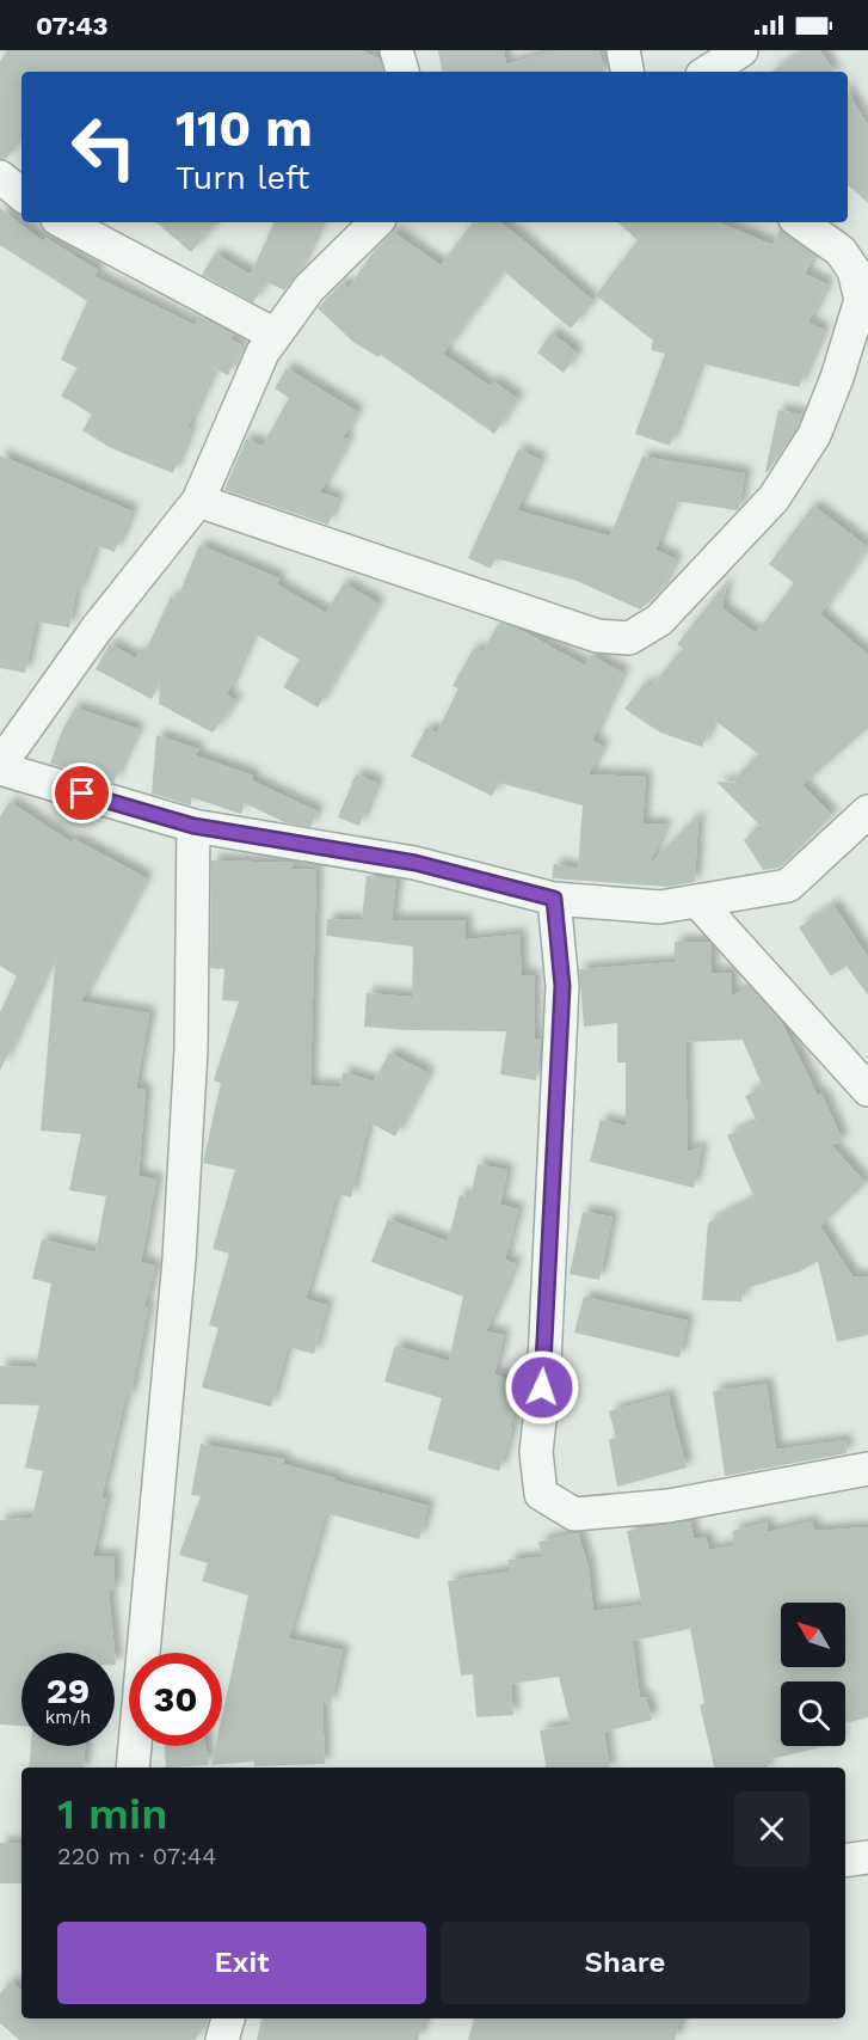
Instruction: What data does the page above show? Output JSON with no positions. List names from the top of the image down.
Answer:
{
  "north": "top left",
  "page": {
    "status": "07:43",
    "turn": ["110 m", "Turn left"],
    "speed": "29 km/h",
    "limit": "30",
    "heading": ["1 min", "220 m · 07:44"],
    "buttons": ["Exit", "Share"]
  }
}
